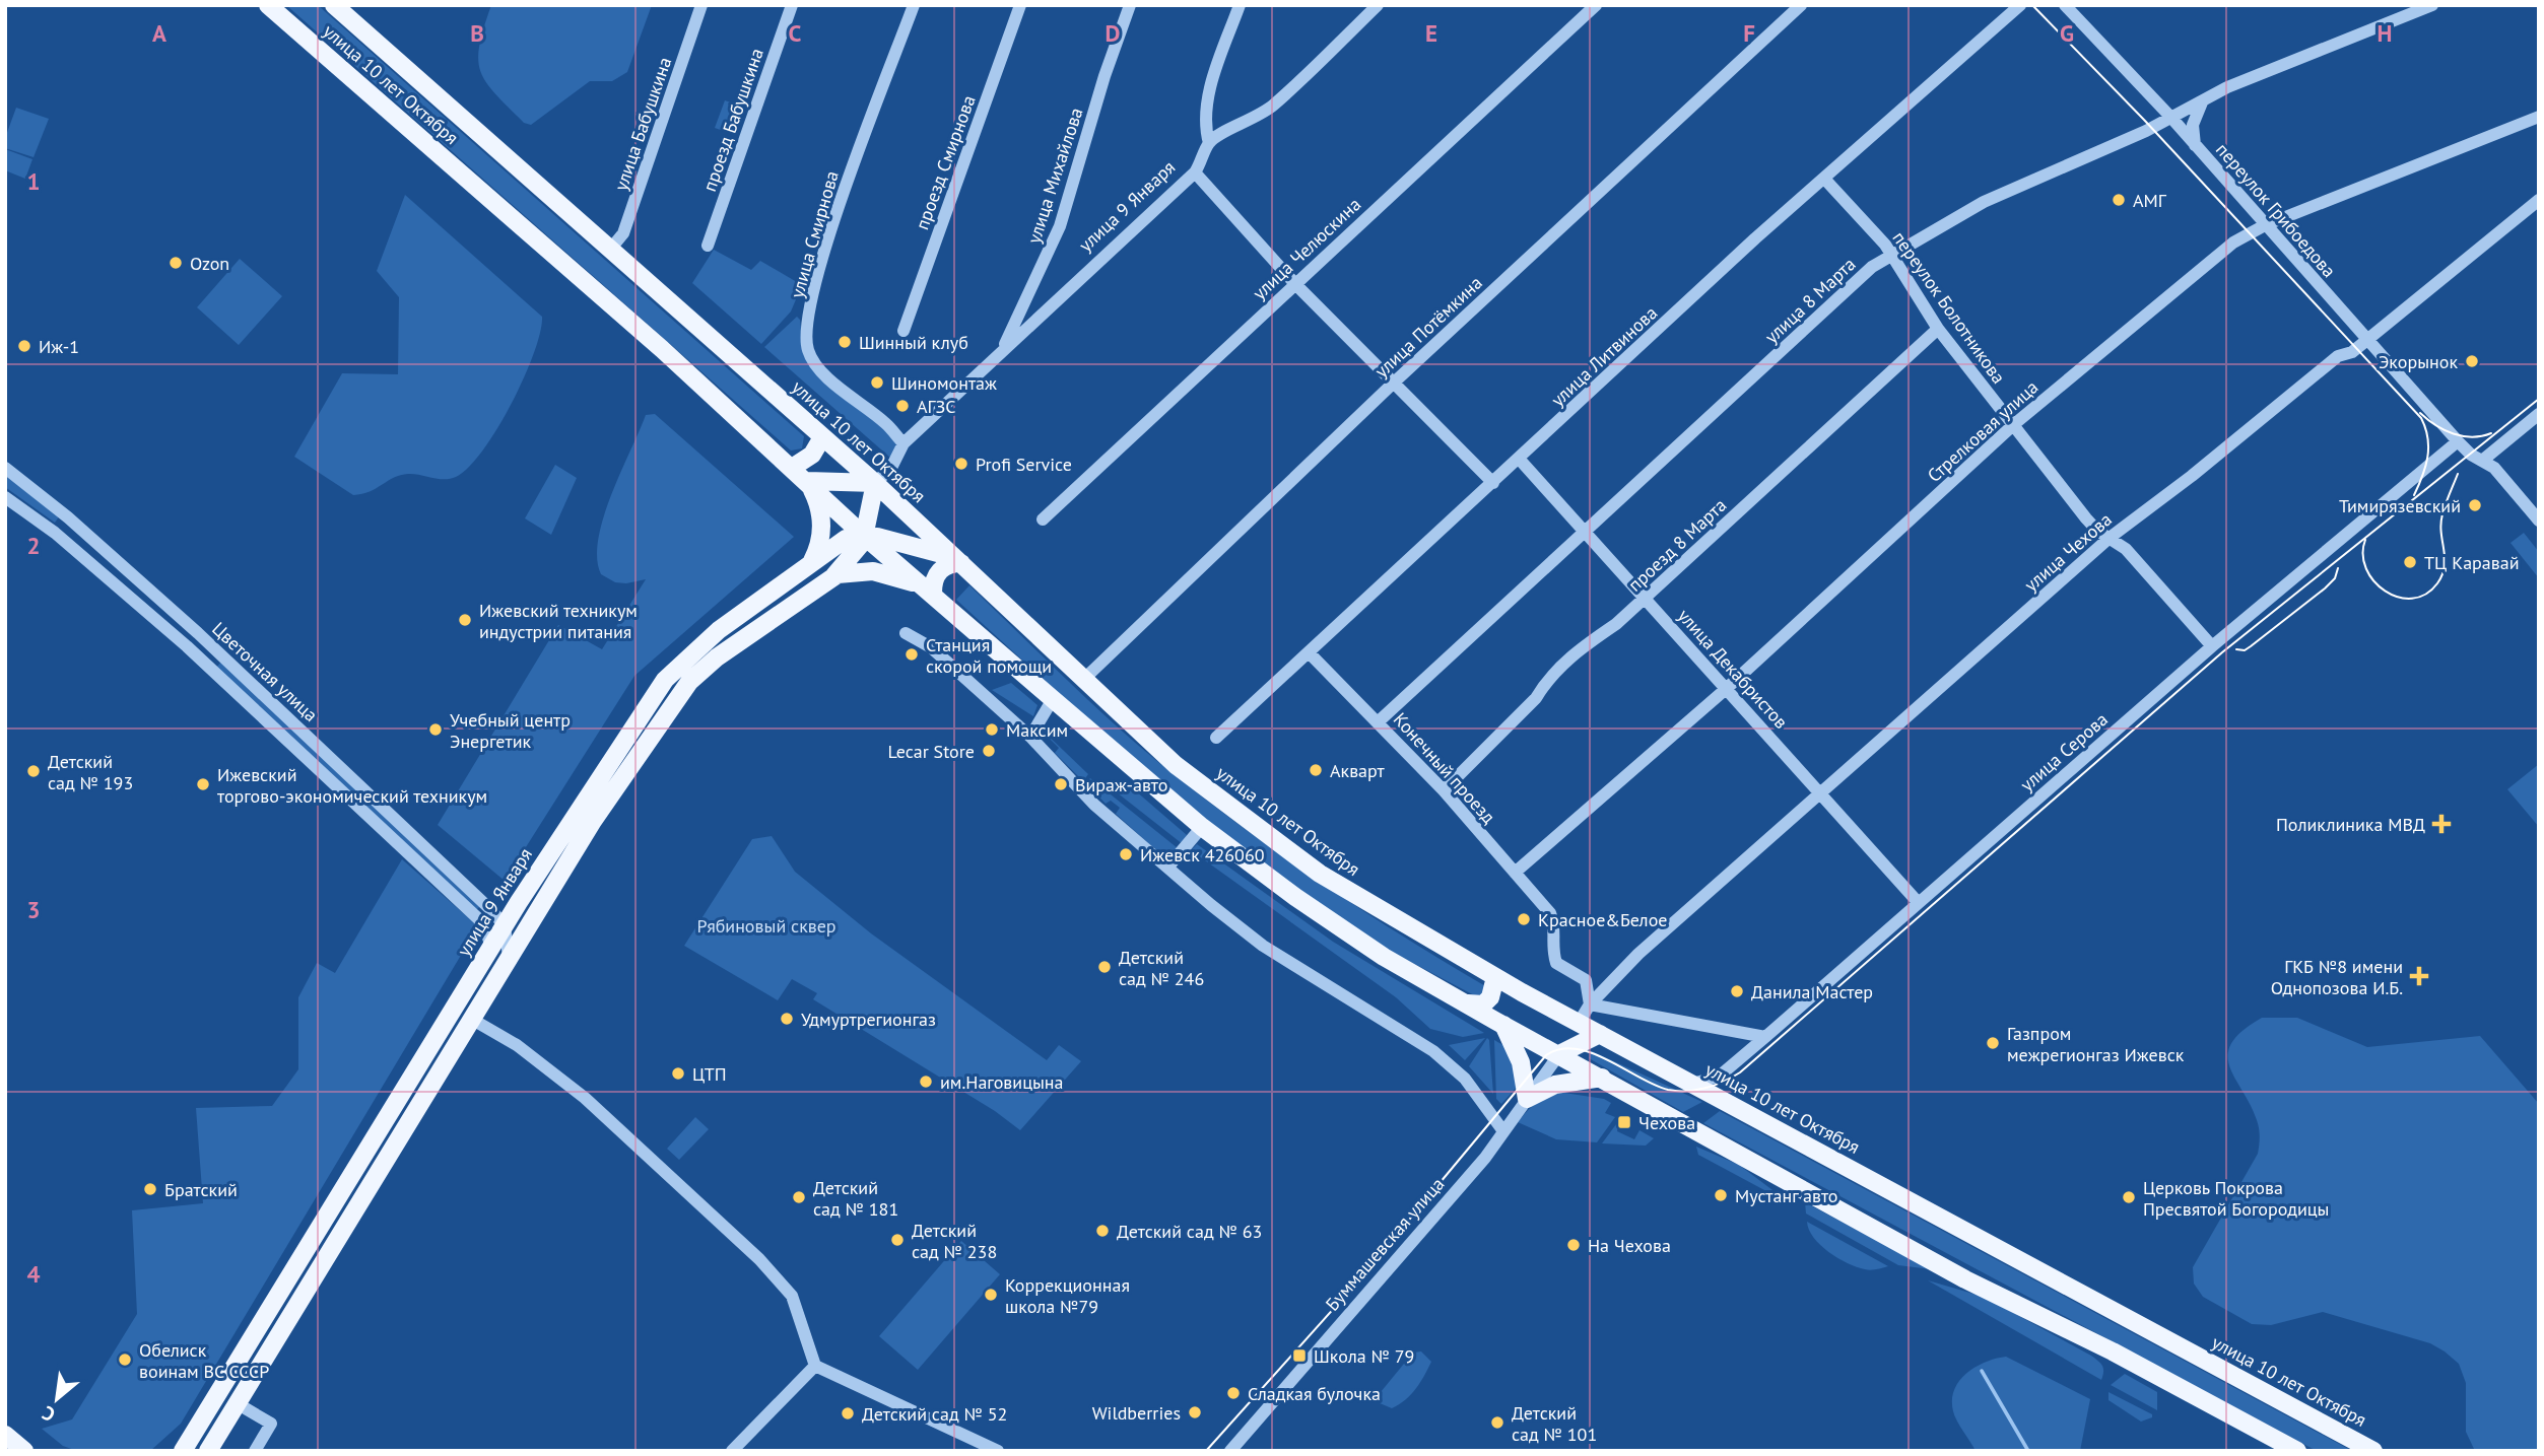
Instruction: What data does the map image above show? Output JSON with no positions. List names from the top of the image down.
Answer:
{
  "streets": {
    "main road": ["улица 10 лет Октября", "улица 9 Января"],
    "street": [
      "проезд Бабушкина",
      "улица Бабушкина",
      "проезд Смирнова",
      "улица Михайлова",
      "переулок Грибоедова",
      "улица Смирнова",
      "улица Челюскина",
      "улица 8 Марта",
      "переулок Болотникова",
      "улица Потёмкина",
      "улица Литвинова",
      "Стрелковая улица",
      "проезд 8 Марта",
      "улица Чехова",
      "улица Декабристов",
      "Цветочная улица",
      "улица Серова",
      "Конечный проезд",
      "Буммашевская улица"
    ]
  },
  "crossings": [
    ["улица 10 лет Октября", "улица Бабушкина"],
    ["улица 10 лет Октября", "улица 9 Января"],
    ["улица 10 лет Октября", "улица Потёмкина"],
    ["улица 10 лет Октября", "улица Чехова"],
    ["улица 10 лет Октября", "улица Серова"],
    ["улица 10 лет Октября", "Буммашевская улица"],
    ["улица Михайлова", "улица 9 Января"],
    ["улица 9 Января", "улица Смирнова"],
    ["улица 9 Января", "Цветочная улица"],
    ["переулок Грибоедова", "улица 8 Марта"],
    ["переулок Грибоедова", "Стрелковая улица"],
    ["переулок Грибоедова", "улица Чехова"],
    ["переулок Грибоедова", "улица Серова"],
    ["улица 8 Марта", "переулок Болотникова"],
    ["улица 8 Марта", "улица Декабристов"],
    ["улица 8 Марта", "Конечный проезд"],
    ["переулок Болотникова", "улица Литвинова"],
    ["переулок Болотникова", "Стрелковая улица"],
    ["переулок Болотникова", "проезд 8 Марта"],
    ["переулок Болотникова", "улица Чехова"],
    ["переулок Болотникова", "улица Серова"],
    ["улица Литвинова", "улица Декабристов"],
    ["улица Литвинова", "Конечный проезд"],
    ["Стрелковая улица", "улица Декабристов"],
    ["Стрелковая улица", "Конечный проезд"],
    ["проезд 8 Марта", "улица Декабристов"],
    ["проезд 8 Марта", "Конечный проезд"],
    ["улица Чехова", "улица Декабристов"],
    ["улица Чехова", "Конечный проезд"],
    ["улица Декабристов", "улица Серова"]
  ],
  "parks": ["Рябиновый сквер"],
  "places": {
    "other": [
      "АМГ",
      "Ozon",
      "Шинный клуб",
      "Иж-1",
      "Экорынок",
      "Шиномонтаж",
      "АГЗС",
      "Profi Service",
      "Тимирязевский",
      "ТЦ Каравай",
      "Ижевский техникум индустрии питания",
      "Станция скорой помощи",
      "Учебный центр Энергетик",
      "Максим",
      "Lecar Store",
      "Акварт",
      "Детский сад № 193",
      "Ижевский торгово-экономический техникум",
      "Вираж-авто",
      "Ижевск 426060",
      "Красное&Белое",
      "Детский сад № 246",
      "Данила Мастер",
      "Удмуртрегионгаз",
      "Газпром межрегионгаз Ижевск",
      "ЦТП",
      "им.Наговицына",
      "Братский",
      "Мустанг авто",
      "Детский сад № 181",
      "Церковь Покрова Пресвятой Богородицы",
      "Детский сад № 63",
      "Детский сад № 238",
      "На Чехова",
      "Коррекционная школа №79",
      "Обелиск воинам ВС СССР",
      "Сладкая булочка",
      "Wildberries",
      "Детский сад № 52",
      "Детский сад № 101"
    ],
    "health": ["Поликлиника МВД", "ГКБ №8 имени Однопозова И.Б."],
    "transit": ["Чехова", "Школа № 79"]
  },
  "north": "bottom left",
  "grid": {
    "columns": [
      "A",
      "B",
      "C",
      "D",
      "E",
      "F",
      "G",
      "H"
    ],
    "rows": [
      "1",
      "2",
      "3",
      "4"
    ]
  }
}
